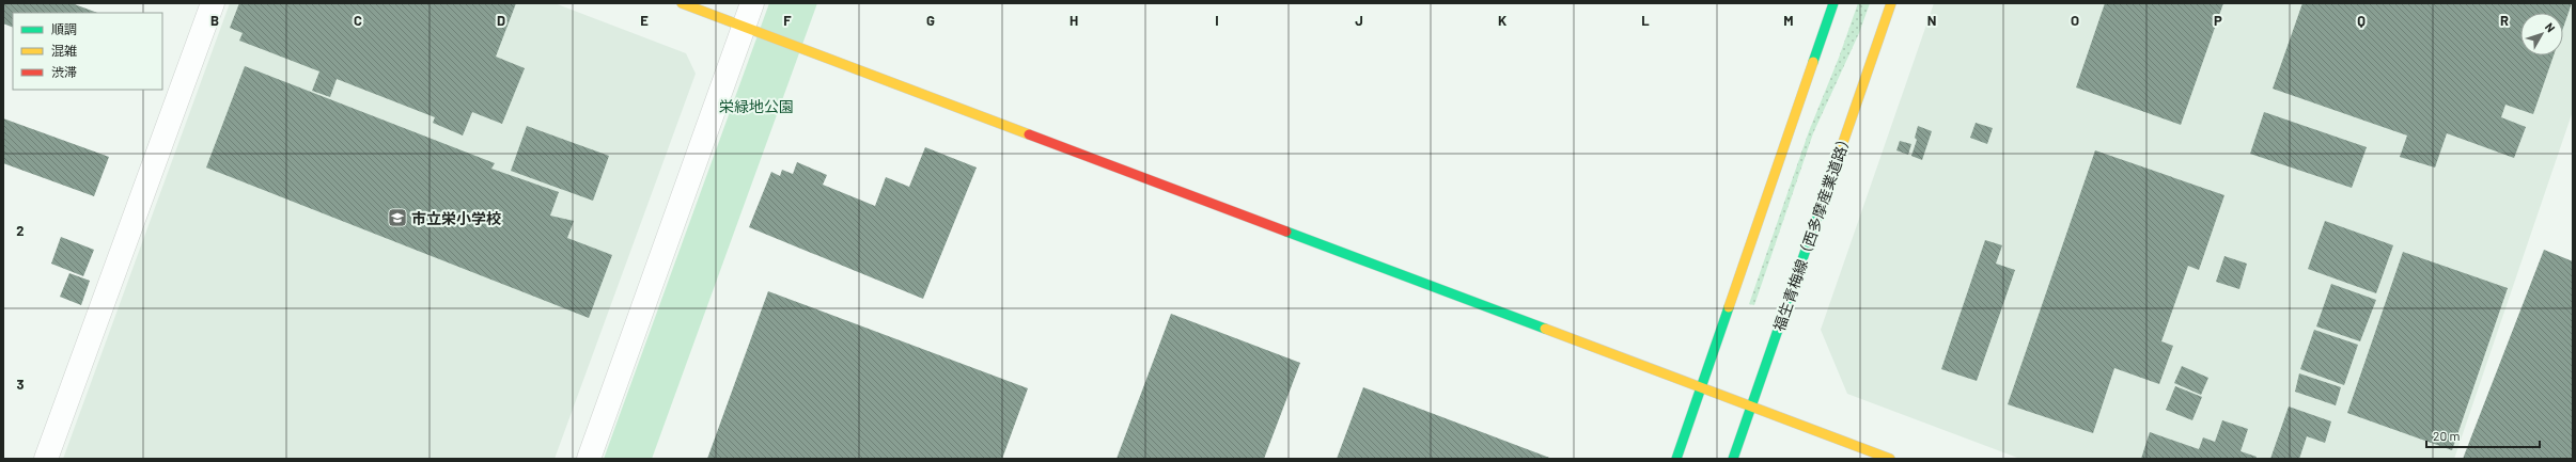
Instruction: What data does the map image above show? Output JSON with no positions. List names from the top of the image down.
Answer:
{
  "streets": {
    "street": ["福生青梅線（西多摩産業道路）"]
  },
  "parks": ["栄緑地公園"],
  "places": {
    "school or university": ["市立栄小学校"]
  },
  "legend": ["順調", "混雑", "渋滞"],
  "scale_bar": "20 m",
  "north": "top right",
  "grid": {
    "columns": [
      "B",
      "C",
      "D",
      "E",
      "F",
      "G",
      "H",
      "I",
      "J",
      "K",
      "L",
      "M",
      "N",
      "O",
      "P",
      "Q",
      "R"
    ],
    "rows": ["2", "3"]
  }
}
